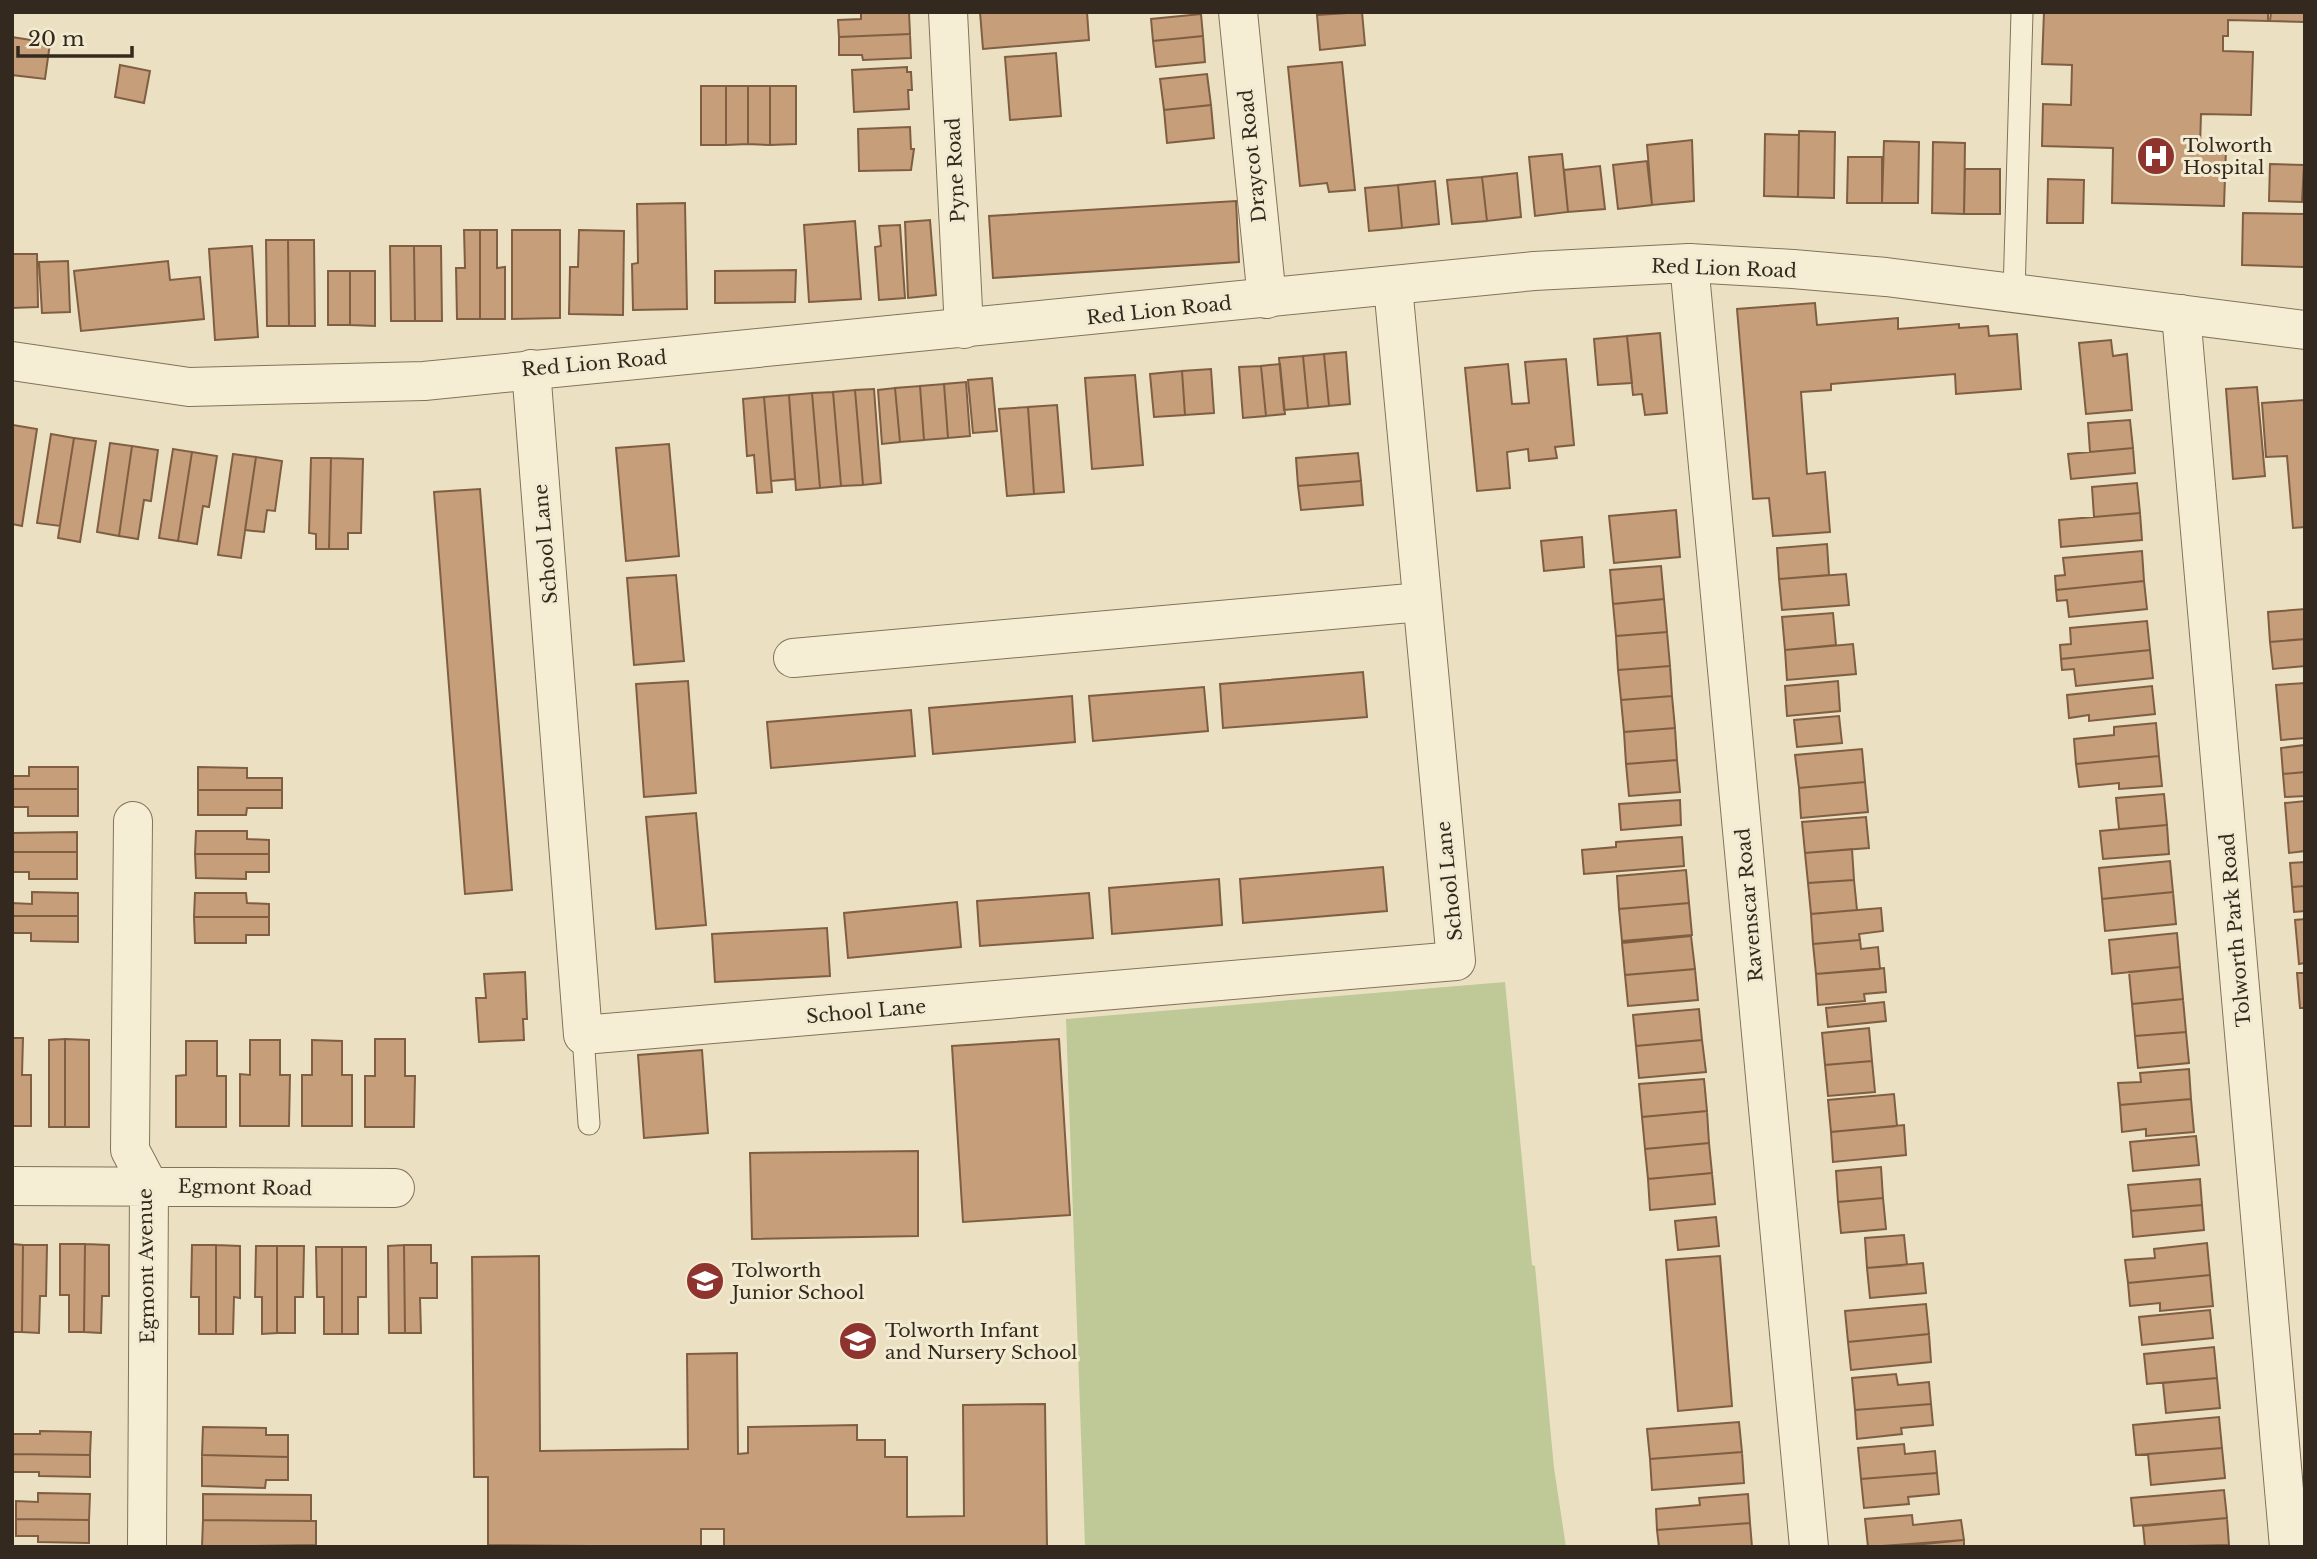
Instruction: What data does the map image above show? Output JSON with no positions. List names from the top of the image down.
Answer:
{
  "streets": {
    "street": [
      "Draycot Road",
      "Pyne Road",
      "Red Lion Road",
      "School Lane",
      "Ravenscar Road",
      "Tolworth Park Road",
      "Egmont Road",
      "Egmont Avenue"
    ]
  },
  "crossings": [
    ["Draycot Road", "Red Lion Road"],
    ["Pyne Road", "Red Lion Road"],
    ["Red Lion Road", "School Lane"],
    ["Red Lion Road", "Ravenscar Road"],
    ["Red Lion Road", "Tolworth Park Road"],
    ["Egmont Road", "Egmont Avenue"]
  ],
  "places": {
    "hospital": ["Tolworth Hospital"],
    "school or university": ["Tolworth Junior School", "Tolworth Infant and Nursery School"]
  },
  "scale_bar": "20 m"
}
